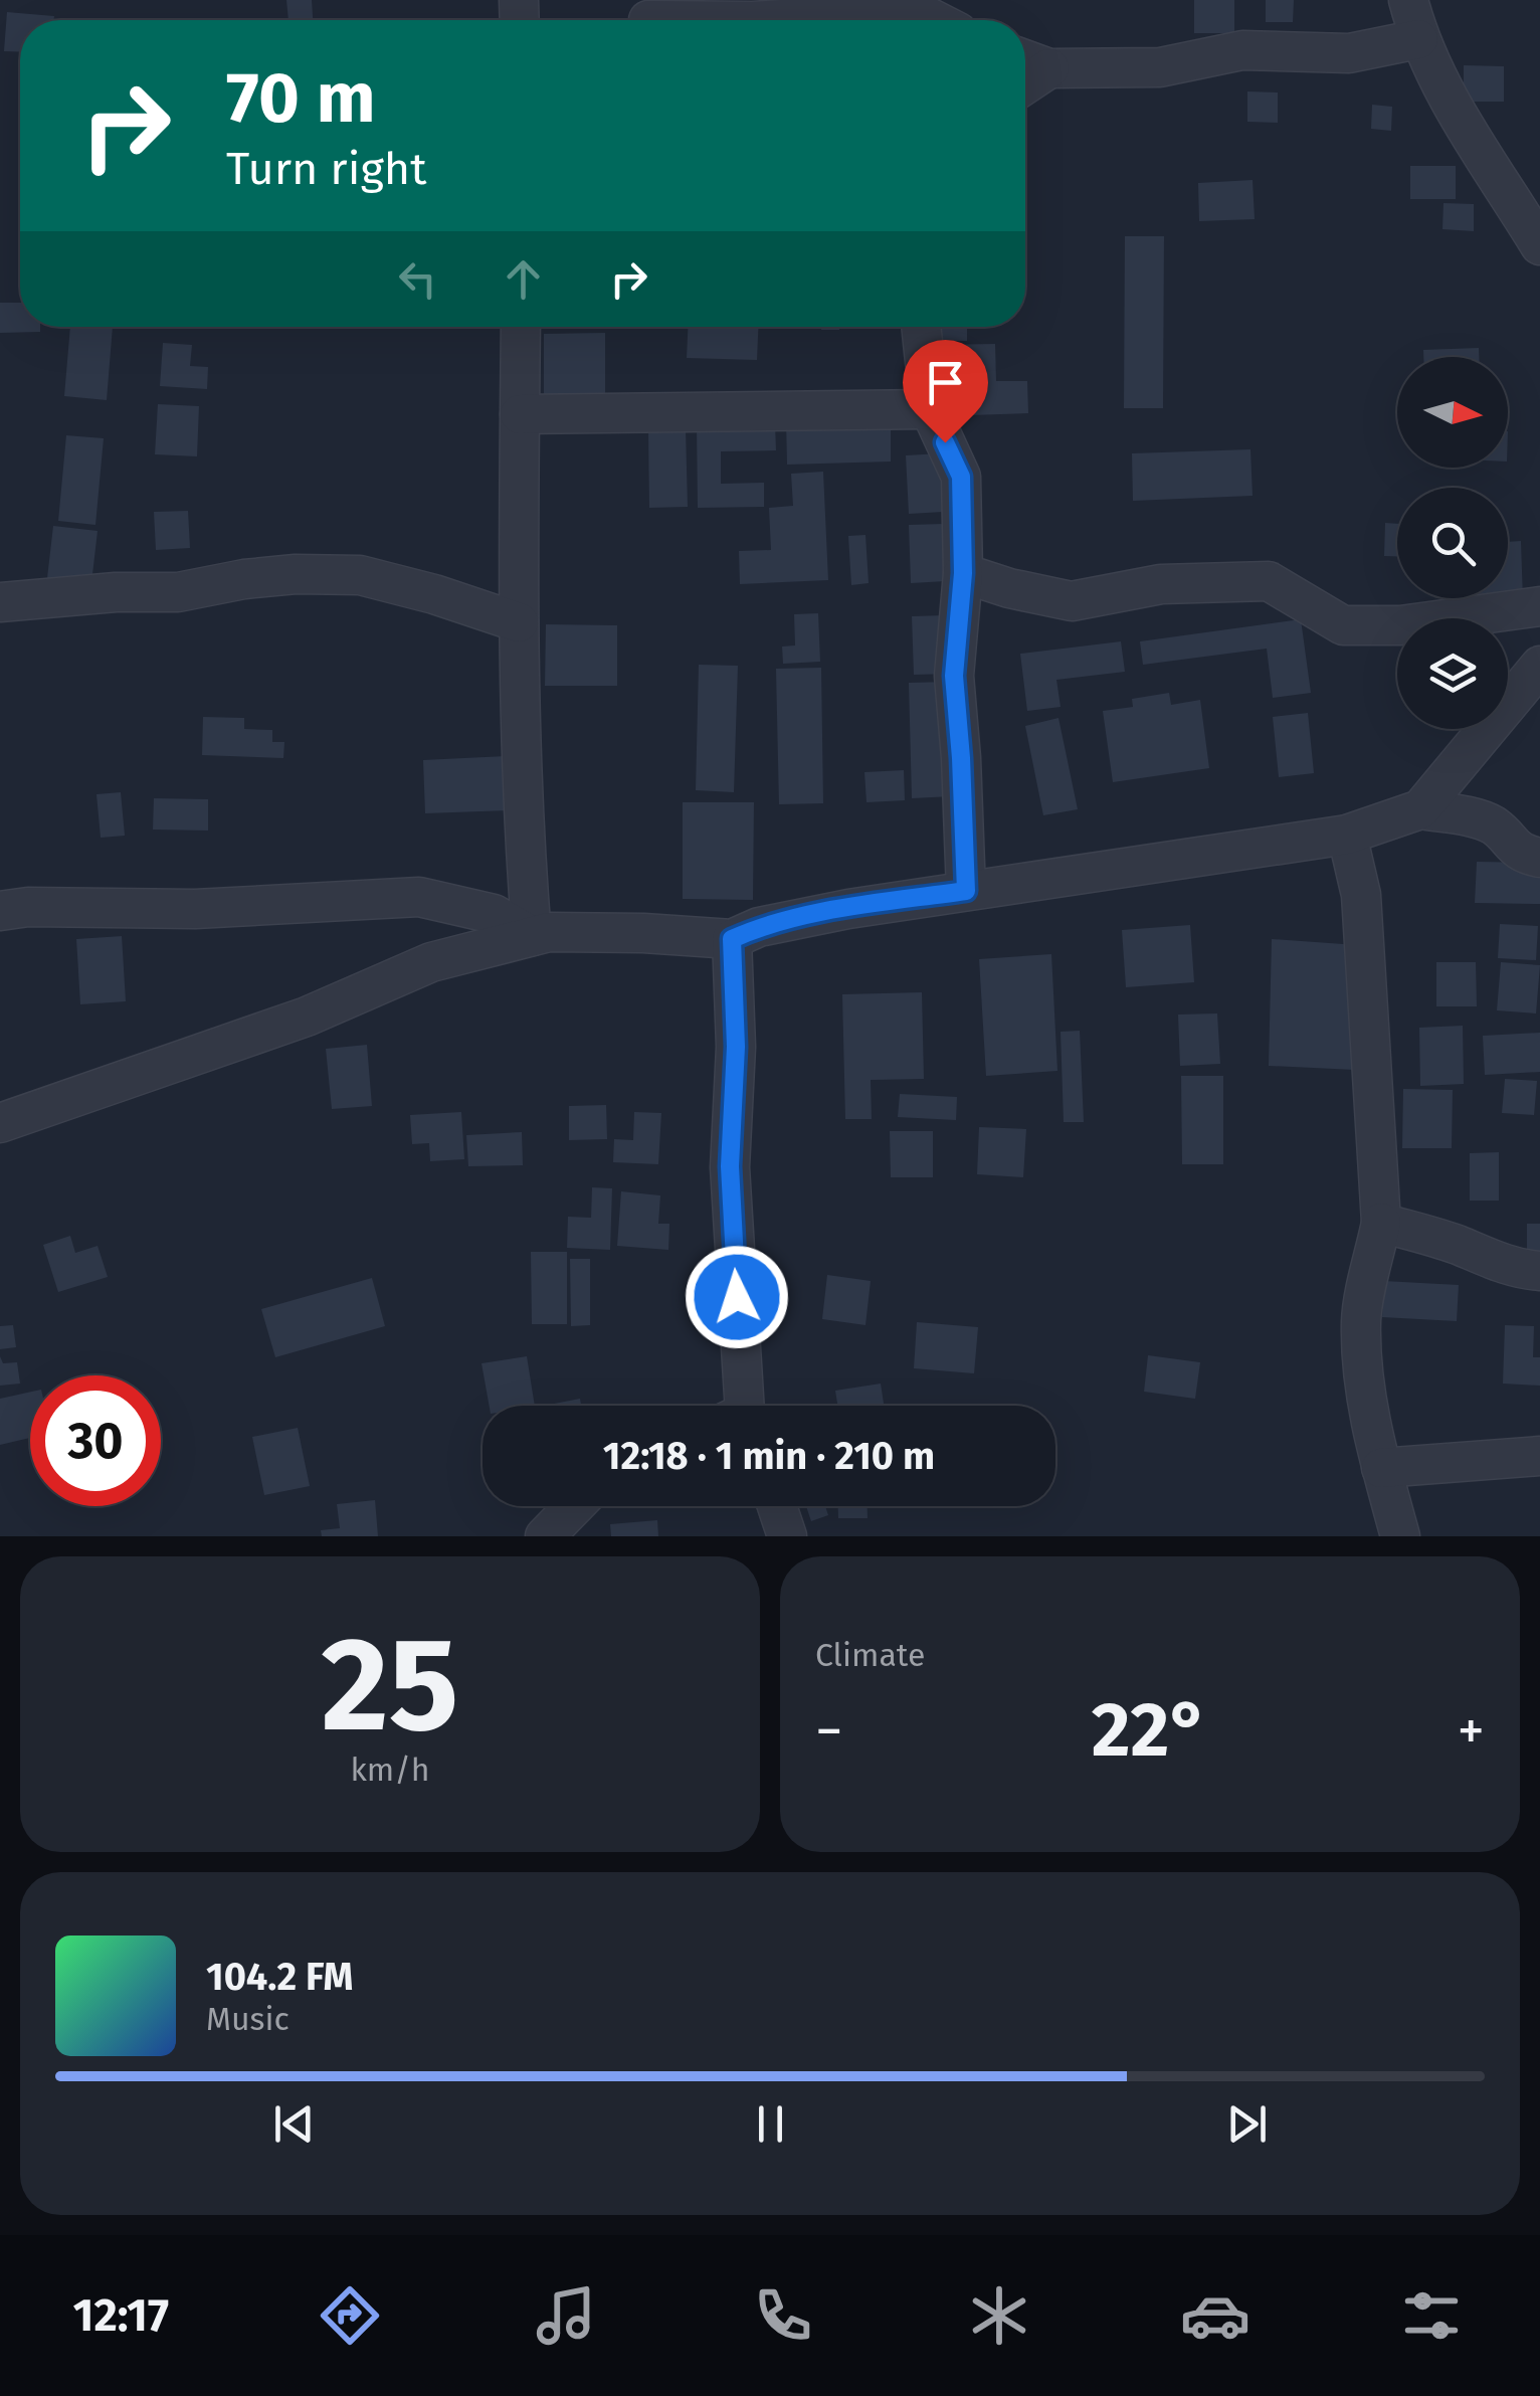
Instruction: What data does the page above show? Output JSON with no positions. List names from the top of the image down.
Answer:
{
  "north": "right",
  "page": {
    "turn": ["70 m", "Turn right"],
    "limit": "30",
    "trip": "12:18 · 1 min · 210 m",
    "tile": [
      ["25", "km/h"],
      "Climate"
    ],
    "heat": ["−", "22°", "+"],
    "song": ["104.2 FM", "Music"],
    "tabs": "12:17"
  }
}
